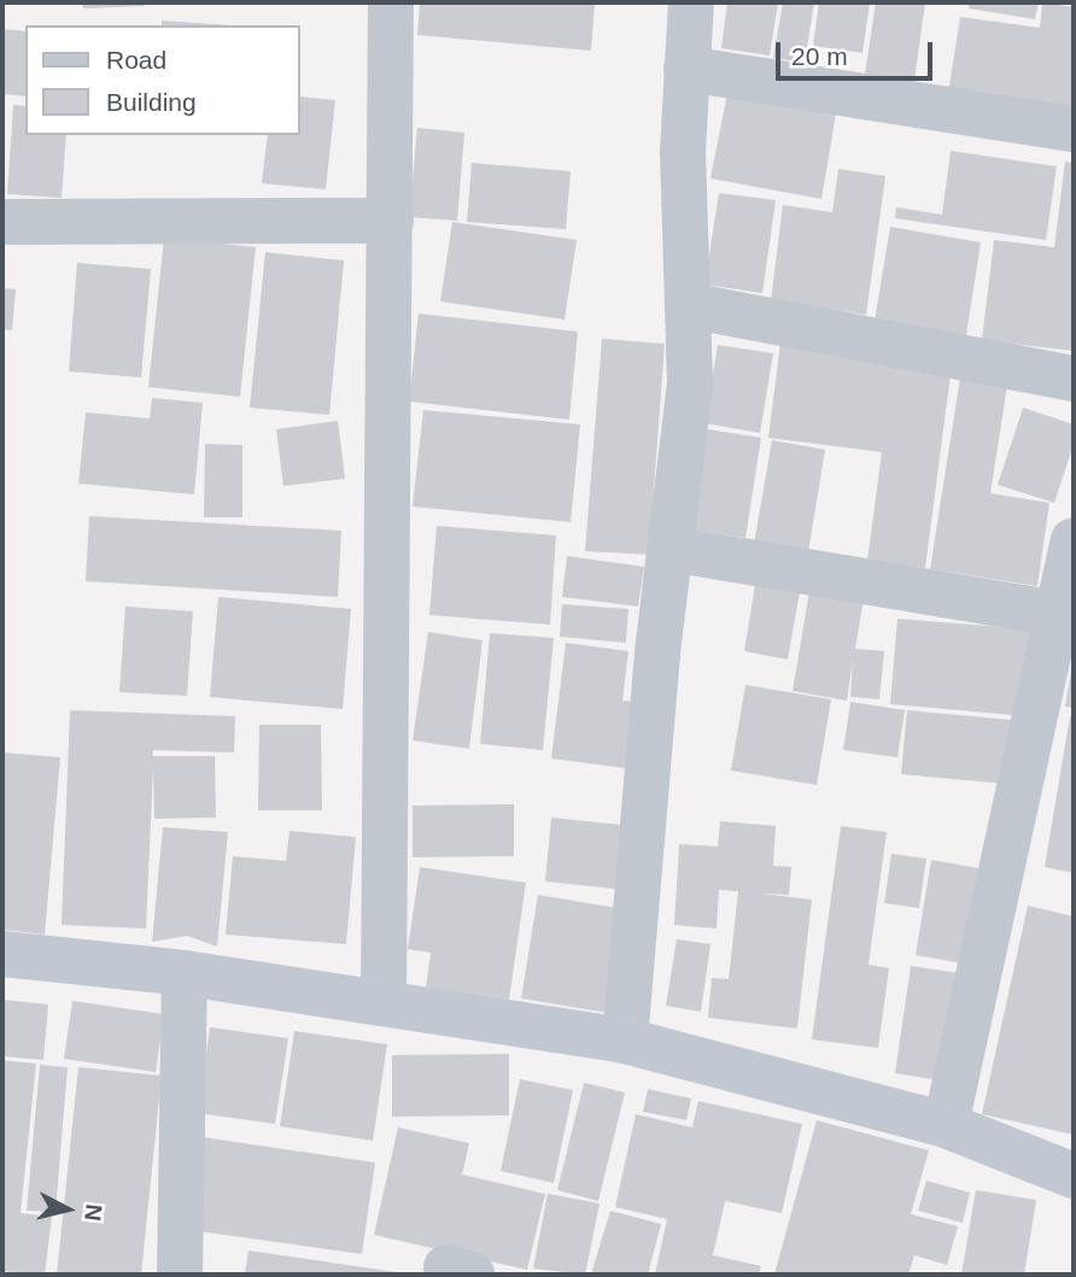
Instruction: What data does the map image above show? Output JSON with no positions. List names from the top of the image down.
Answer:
{
  "legend": ["Road", "Building"],
  "scale_bar": "20 m",
  "north": "right"
}
